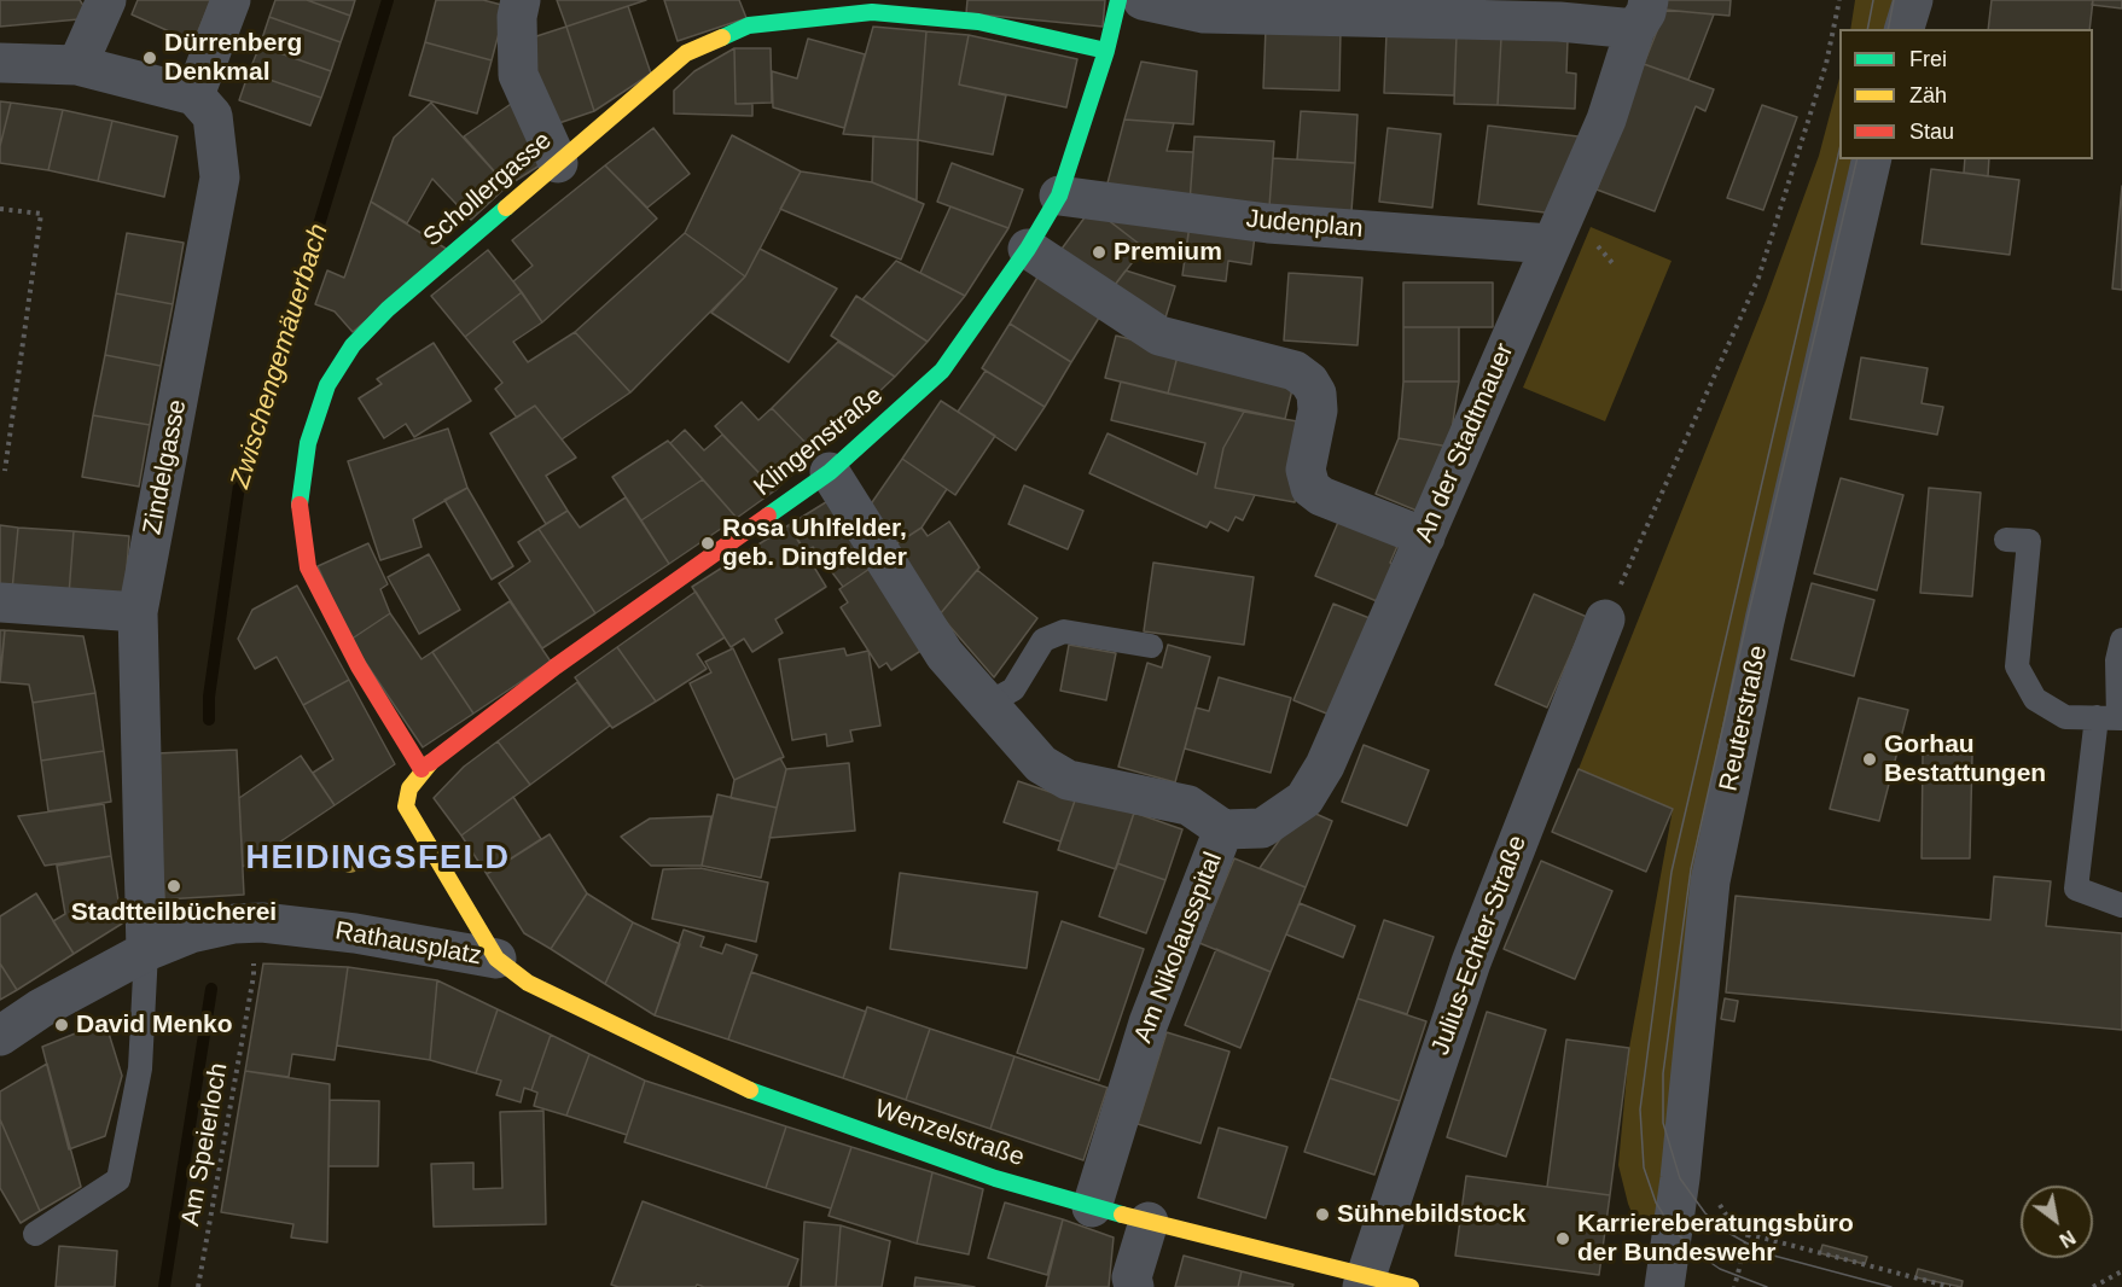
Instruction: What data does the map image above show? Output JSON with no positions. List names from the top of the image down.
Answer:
{
  "streets": {
    "street": [
      "Schollergasse",
      "Judenplan",
      "Klingenstraße",
      "An der Stadtmauer",
      "Zindelgasse",
      "Reuterstraße",
      "Rathausplatz",
      "Julius-Echter-Straße",
      "Am Nikolausspital",
      "Wenzelstraße"
    ],
    "path": ["Am Speierloch"]
  },
  "crossings": [
    ["Schollergasse", "Klingenstraße"],
    ["Judenplan", "Klingenstraße"],
    ["Judenplan", "An der Stadtmauer"],
    ["Klingenstraße", "Rathausplatz"],
    ["Klingenstraße", "Am Nikolausspital"],
    ["An der Stadtmauer", "Am Nikolausspital"],
    ["Zindelgasse", "Rathausplatz"],
    ["Rathausplatz", "Wenzelstraße"],
    ["Rathausplatz", "Am Speierloch"],
    ["Julius-Echter-Straße", "Wenzelstraße"],
    ["Am Nikolausspital", "Wenzelstraße"]
  ],
  "districts": ["HEIDINGSFELD"],
  "water": ["Zwischengemäuerbach"],
  "places": [
    "Dürrenberg Denkmal",
    "Premium",
    "Rosa Uhlfelder, geb. Dingfelder",
    "Gorhau Bestattungen",
    "Stadtteilbücherei",
    "David Menko",
    "Sühnebildstock",
    "Karriereberatungsbüro der Bundeswehr"
  ],
  "legend": ["Frei", "Zäh", "Stau"],
  "north": "bottom right"
}
